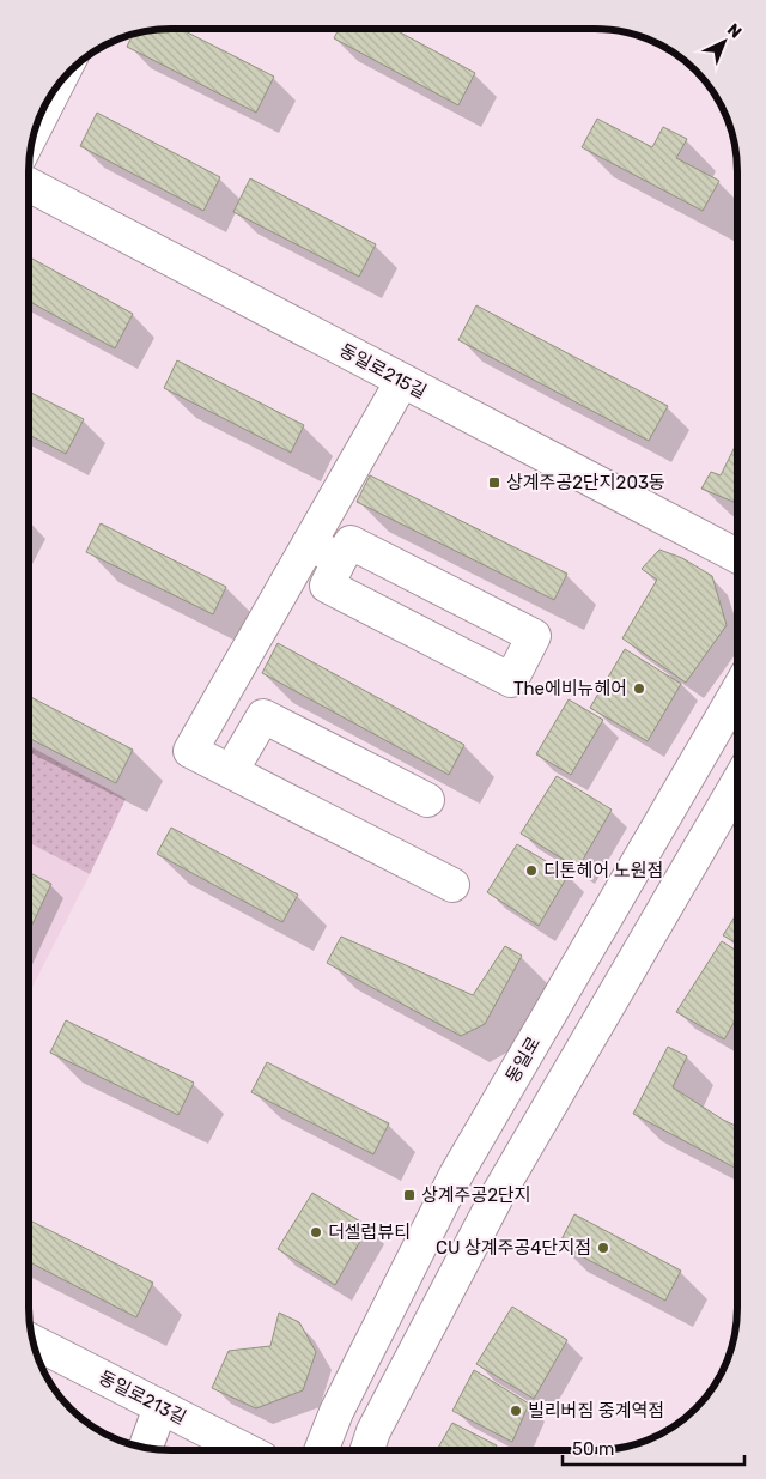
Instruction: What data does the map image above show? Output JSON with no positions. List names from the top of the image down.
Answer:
{
  "streets": {
    "main road": ["동일로215길", "동일로", "동일로213길"]
  },
  "places": {
    "transit": ["상계주공2단지203동", "상계주공2단지"],
    "other": [
      "The에비뉴헤어",
      "디톤헤어 노원점",
      "더셀럽뷰티",
      "CU 상계주공4단지점",
      "빌리버짐 중계역점"
    ]
  },
  "scale_bar": "50 m",
  "north": "top right"
}
